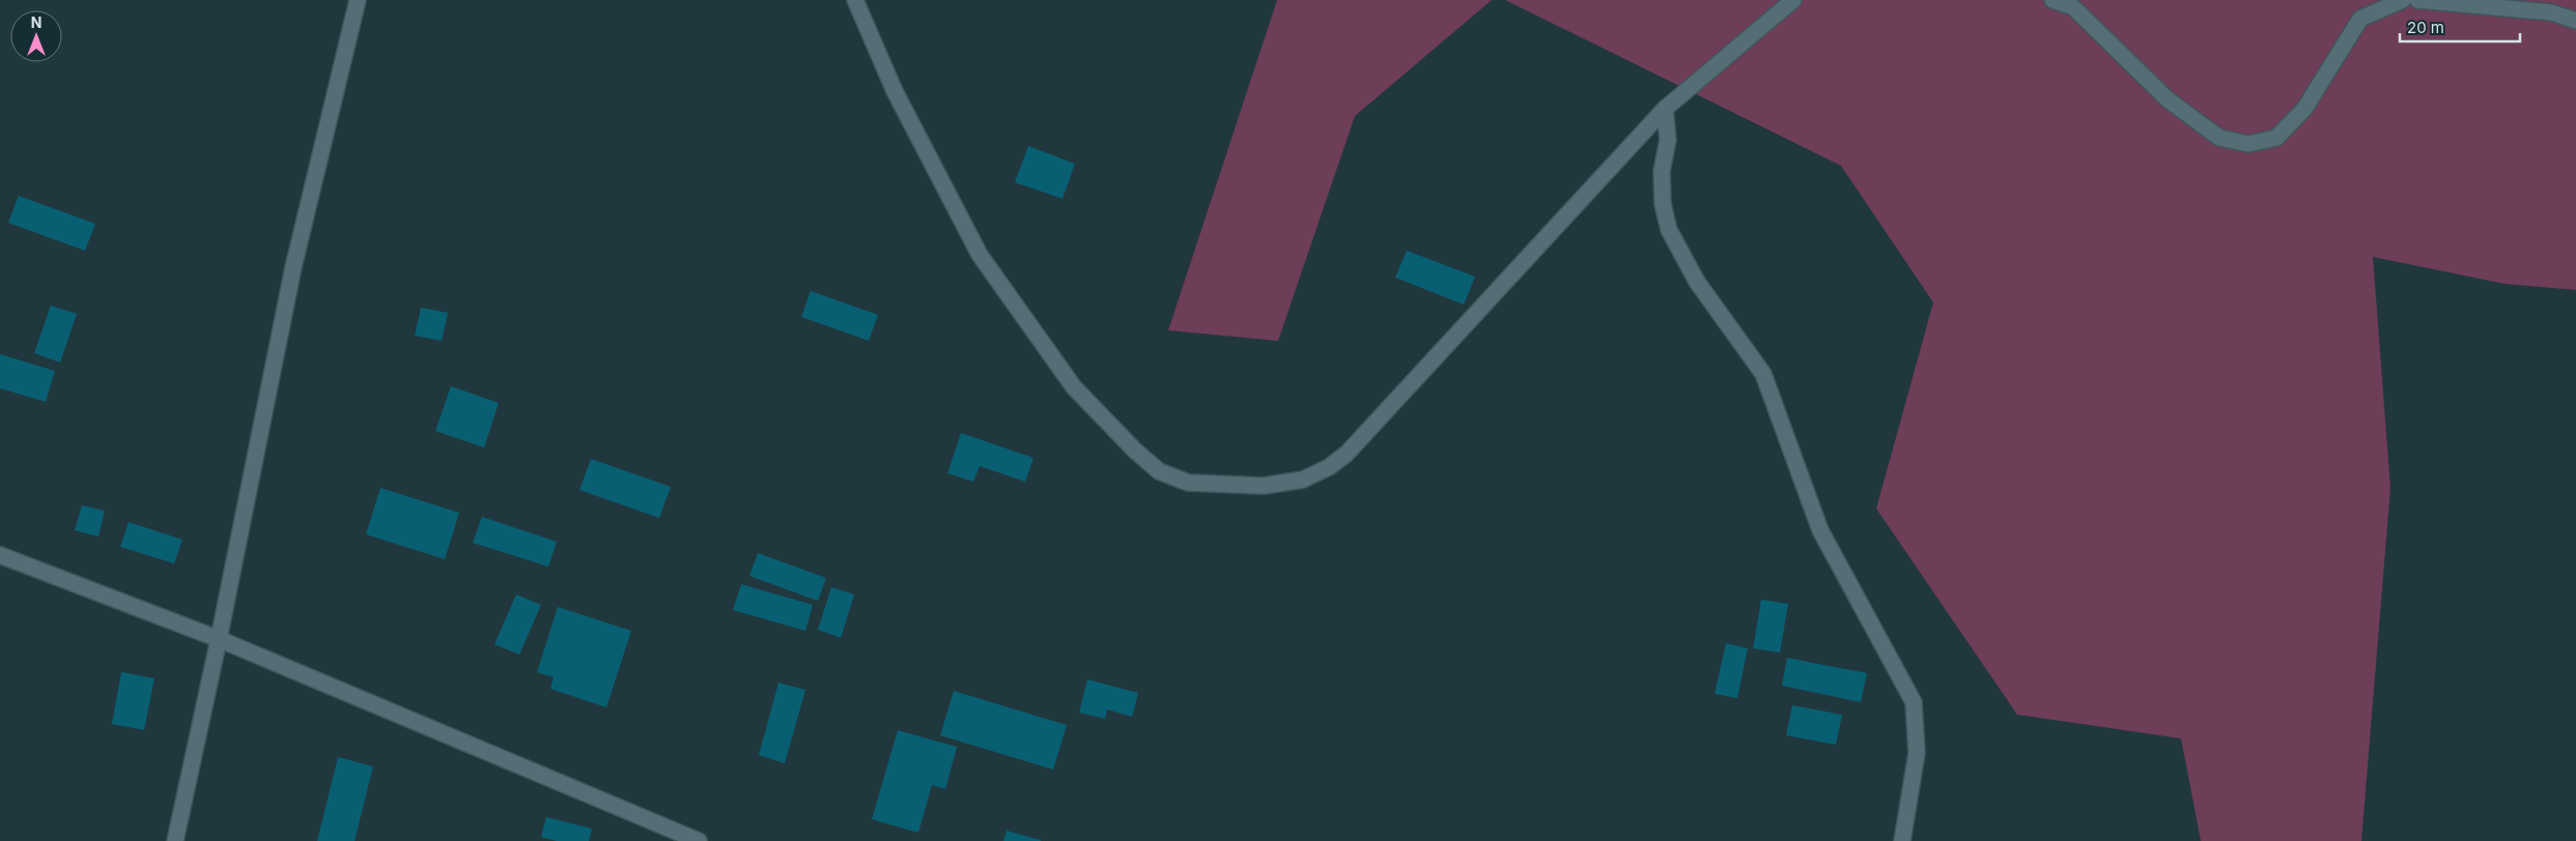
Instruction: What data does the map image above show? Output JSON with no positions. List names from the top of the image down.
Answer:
{
  "scale_bar": "20 m",
  "north": "top"
}
